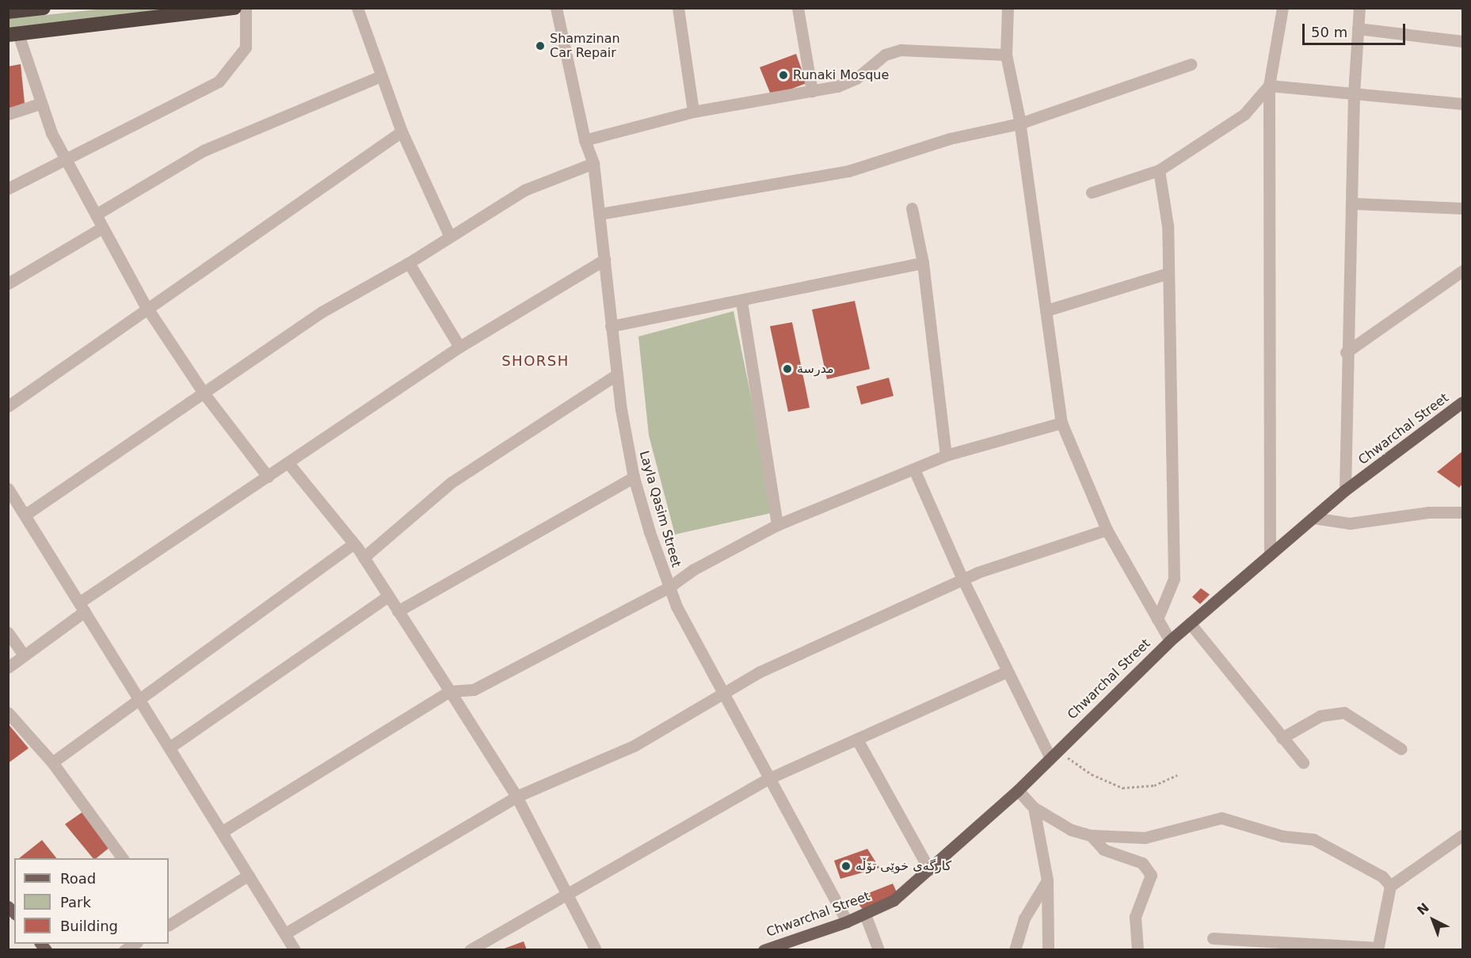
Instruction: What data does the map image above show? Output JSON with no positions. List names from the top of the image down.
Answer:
{
  "streets": {
    "main road": ["Chwarchal Street"],
    "street": ["Layla Qasim Street"]
  },
  "crossings": [
    ["Chwarchal Street", "Layla Qasim Street"]
  ],
  "districts": ["SHORSH"],
  "places": [
    "Shamzinan Car Repair",
    "Runaki Mosque",
    "مدرسة",
    "کارگەی خوێی تۆڵە"
  ],
  "legend": ["Road", "Park", "Building"],
  "scale_bar": "50 m",
  "north": "top left"
}
